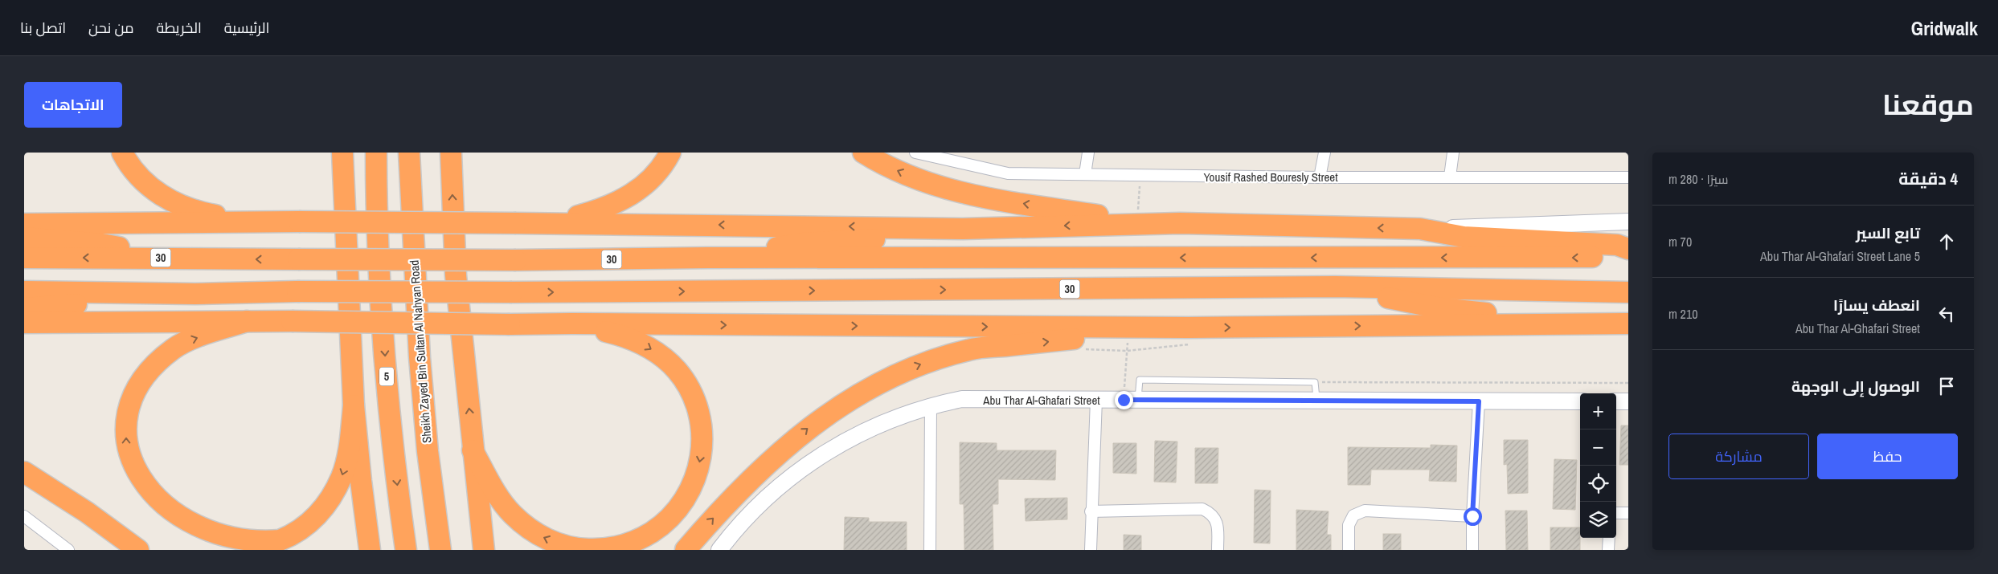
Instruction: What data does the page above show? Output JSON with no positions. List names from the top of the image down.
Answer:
{
  "streets": {
    "highway": ["30", "Sheikh Zayed Bin Sultan Al Nahyan Road", "5"],
    "street": ["Yousif Rashed Bouresly Street", "Abu Thar Al-Ghafari Street"]
  },
  "page": {
    "header": "Gridwalk",
    "nav": [
      "الرئيسية",
      "الخريطة",
      "من نحن",
      "اتصل بنا"
    ],
    "title": "موقعنا",
    "buttons": [
      "الاتجاهات",
      ["حفظ", "مشاركة"]
    ],
    "heading": ["4 دقيقة", "سيرًا · 280 m"],
    "list": [
      ["تابع السير", "Abu Thar Al-Ghafari Street Lane 5", "70 m"],
      ["انعطف يسارًا", "Abu Thar Al-Ghafari Street", "210 m"],
      "الوصول إلى الوجهة"
    ],
    "map_buttons": ["+", "−"]
  }
}
